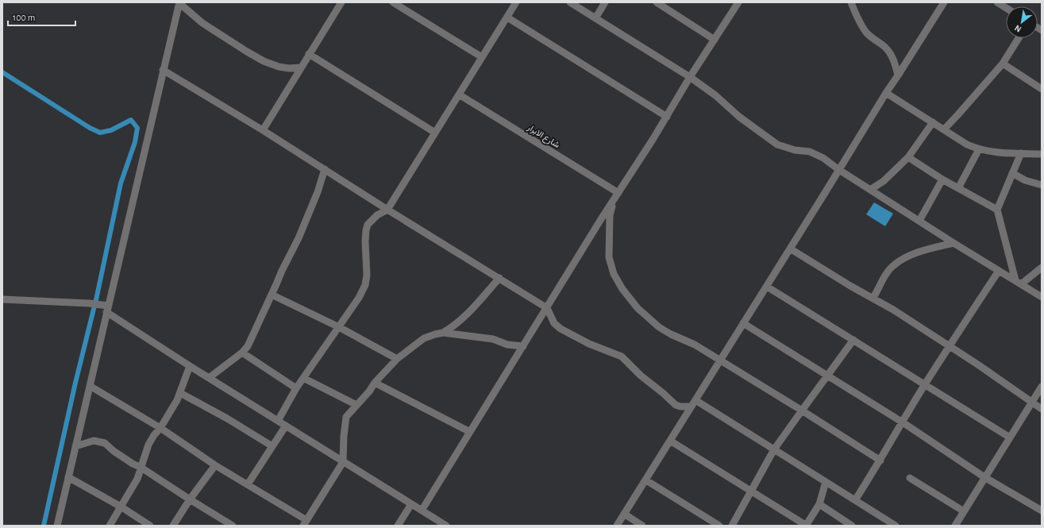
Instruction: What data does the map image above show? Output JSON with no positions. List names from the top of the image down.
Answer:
{
  "streets": {
    "street": ["شارع الابرار"]
  },
  "scale_bar": "100 m",
  "north": "bottom left"
}
